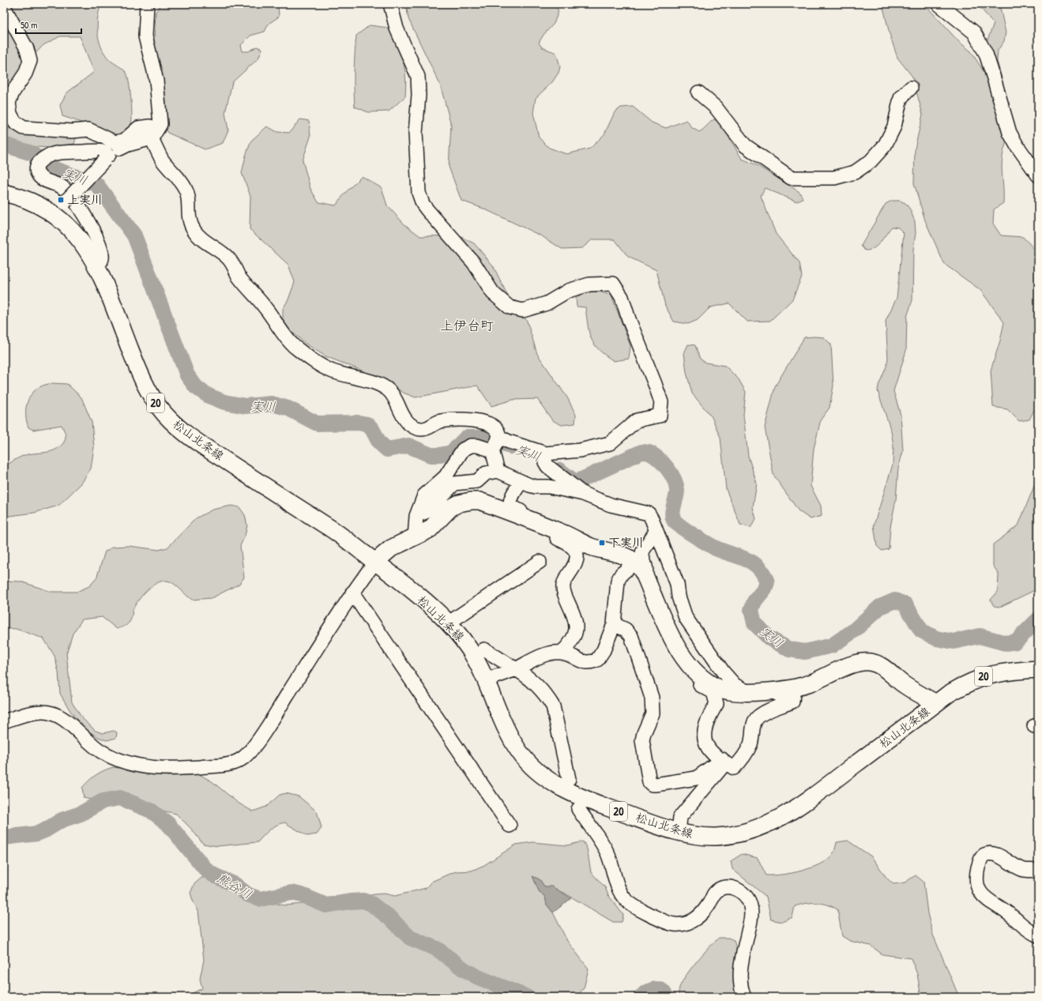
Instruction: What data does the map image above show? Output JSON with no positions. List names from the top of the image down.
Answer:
{
  "streets": {
    "main road": ["20", "松山北条線"]
  },
  "districts": ["上伊台町"],
  "water": ["実川", "熊谷川"],
  "places": {
    "transit": ["上実川", "下実川"]
  },
  "scale_bar": "50 m"
}
